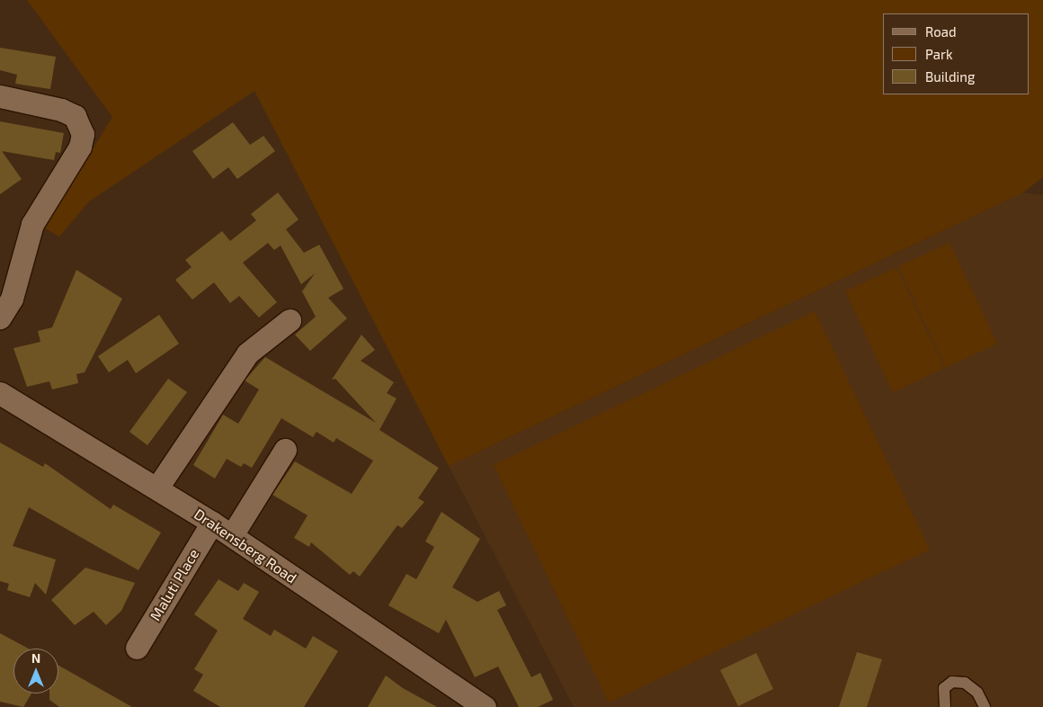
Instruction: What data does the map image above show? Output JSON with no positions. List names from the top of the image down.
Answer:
{
  "streets": {
    "street": ["Drakensberg Road", "Maluti Place"]
  },
  "crossings": [
    ["Drakensberg Road", "Maluti Place"]
  ],
  "legend": ["Road", "Park", "Building"],
  "north": "top"
}
